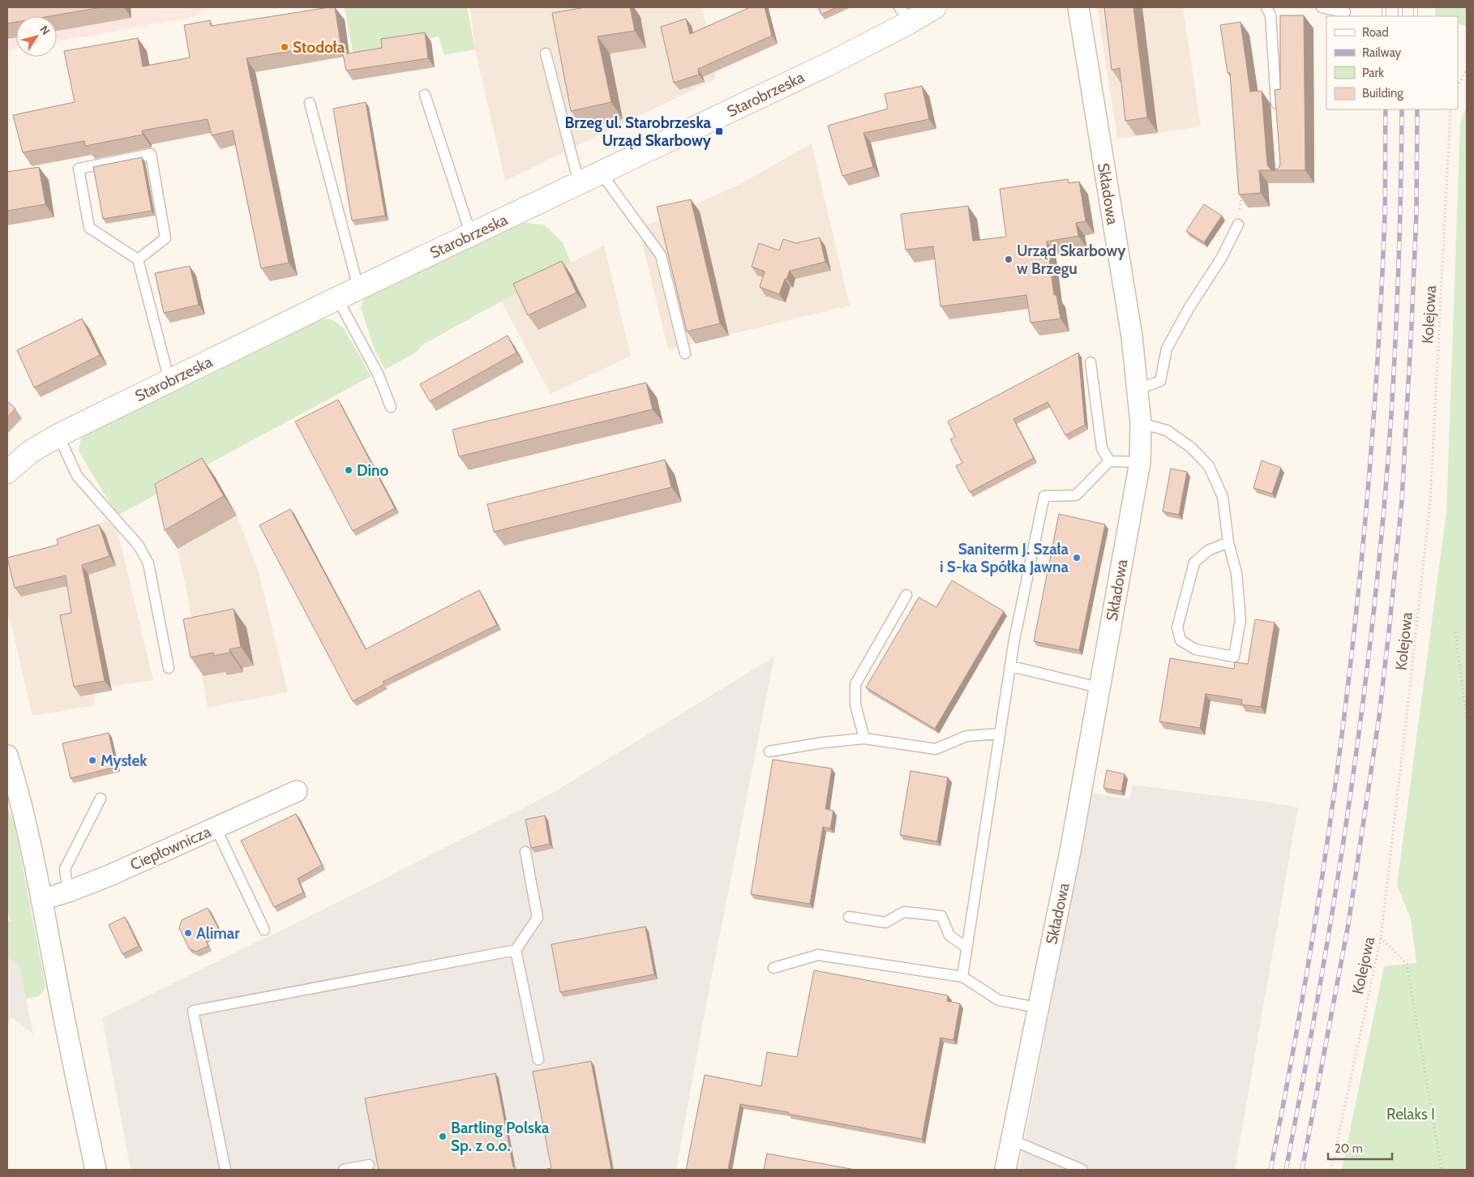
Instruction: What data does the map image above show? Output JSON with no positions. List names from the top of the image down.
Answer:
{
  "streets": {
    "street": ["Starobrzeska", "Składowa", "Ciepłownicza"],
    "path": ["Kolejowa"]
  },
  "parks": ["Relaks I"],
  "places": {
    "other": [
      "Stodoła",
      "Urząd Skarbowy w Brzegu",
      "Dino",
      "Saniterm J. Szała i S-ka Spółka Jawna",
      "Mysłek",
      "Alimar",
      "Bartling Polska Sp. z o.o."
    ],
    "transit": ["Brzeg ul. Starobrzeska Urząd Skarbowy"]
  },
  "legend": [
    "Road",
    "Railway",
    "Park",
    "Building"
  ],
  "scale_bar": "20 m",
  "north": "top right"
}
